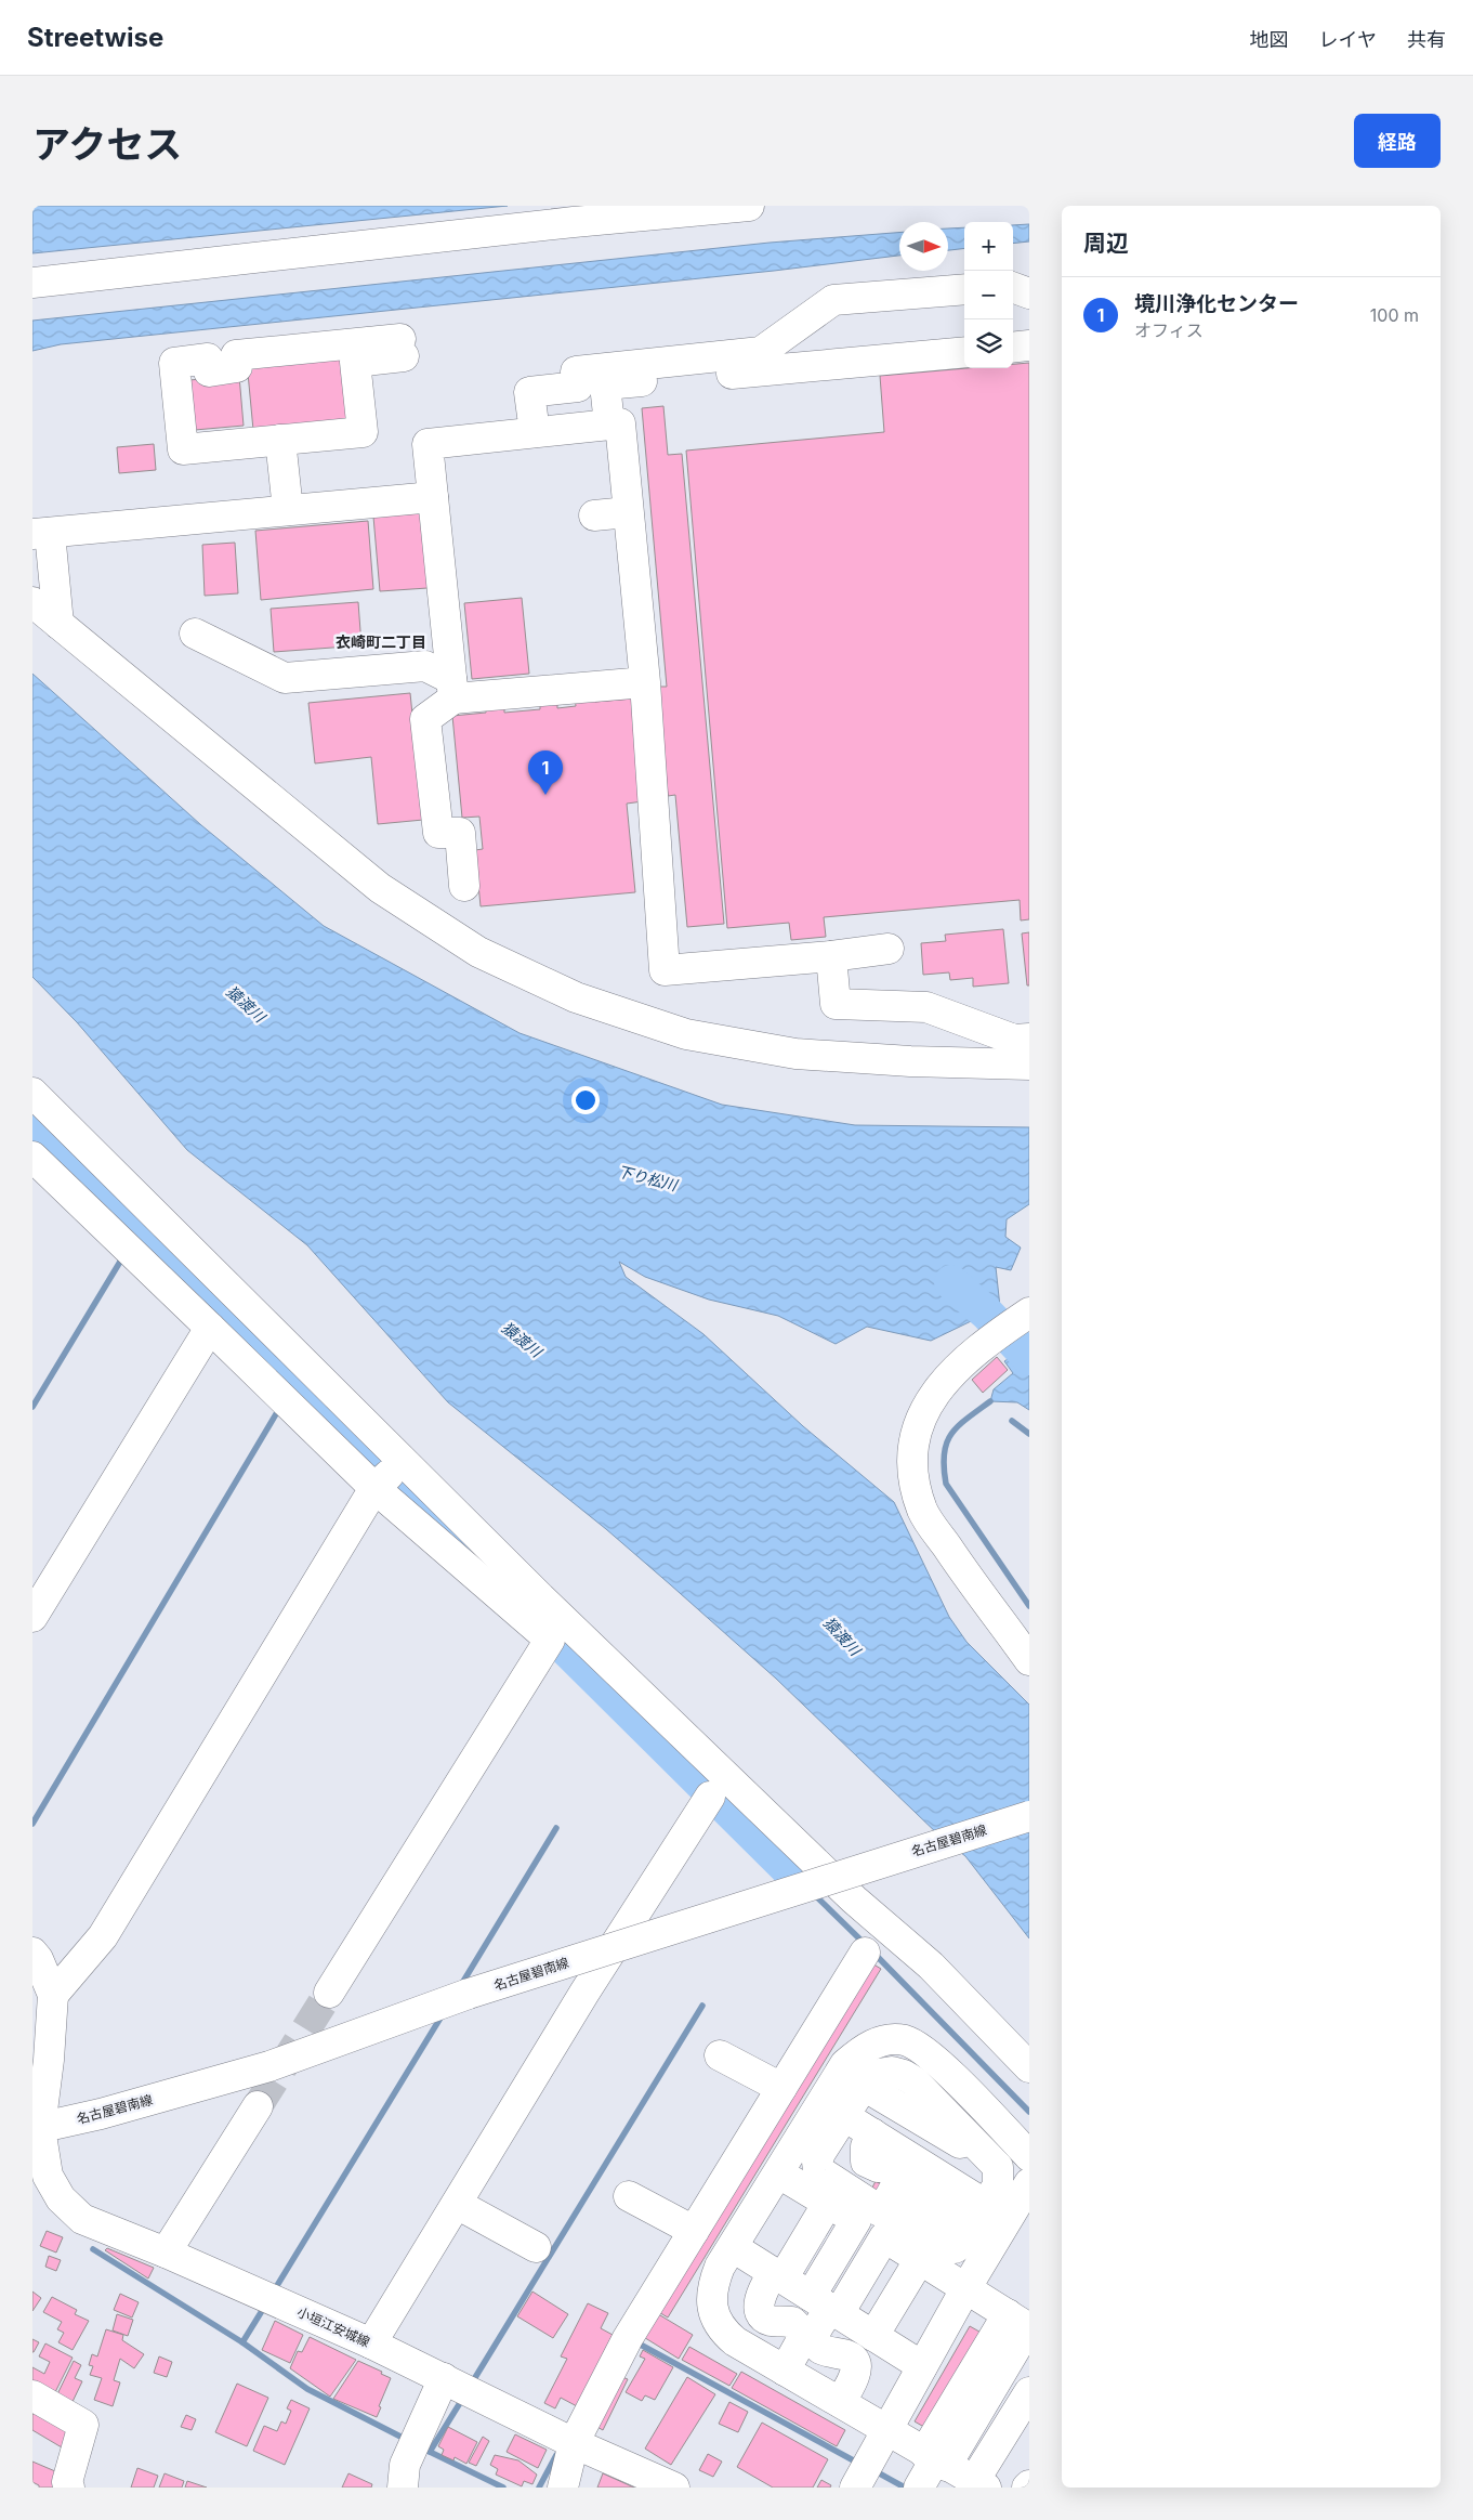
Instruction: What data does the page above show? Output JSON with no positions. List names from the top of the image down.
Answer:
{
  "streets": {
    "street": ["名古屋碧南線", "小垣江安城線"]
  },
  "crossings": [
    ["名古屋碧南線", "小垣江安城線"]
  ],
  "districts": ["衣崎町二丁目"],
  "water": ["猿渡川", "下り松川"],
  "north": "right",
  "page": {
    "header": "Streetwise",
    "nav": ["地図", "レイヤ", "共有"],
    "title": "アクセス",
    "buttons": "経路",
    "heading": "周辺",
    "map_buttons": ["+", "−"],
    "list": [
      {
        "mark": "1",
        "name": "境川浄化センター",
        "note": "オフィス",
        "value": "100 m"
      }
    ],
    "pins": "1"
  }
}
